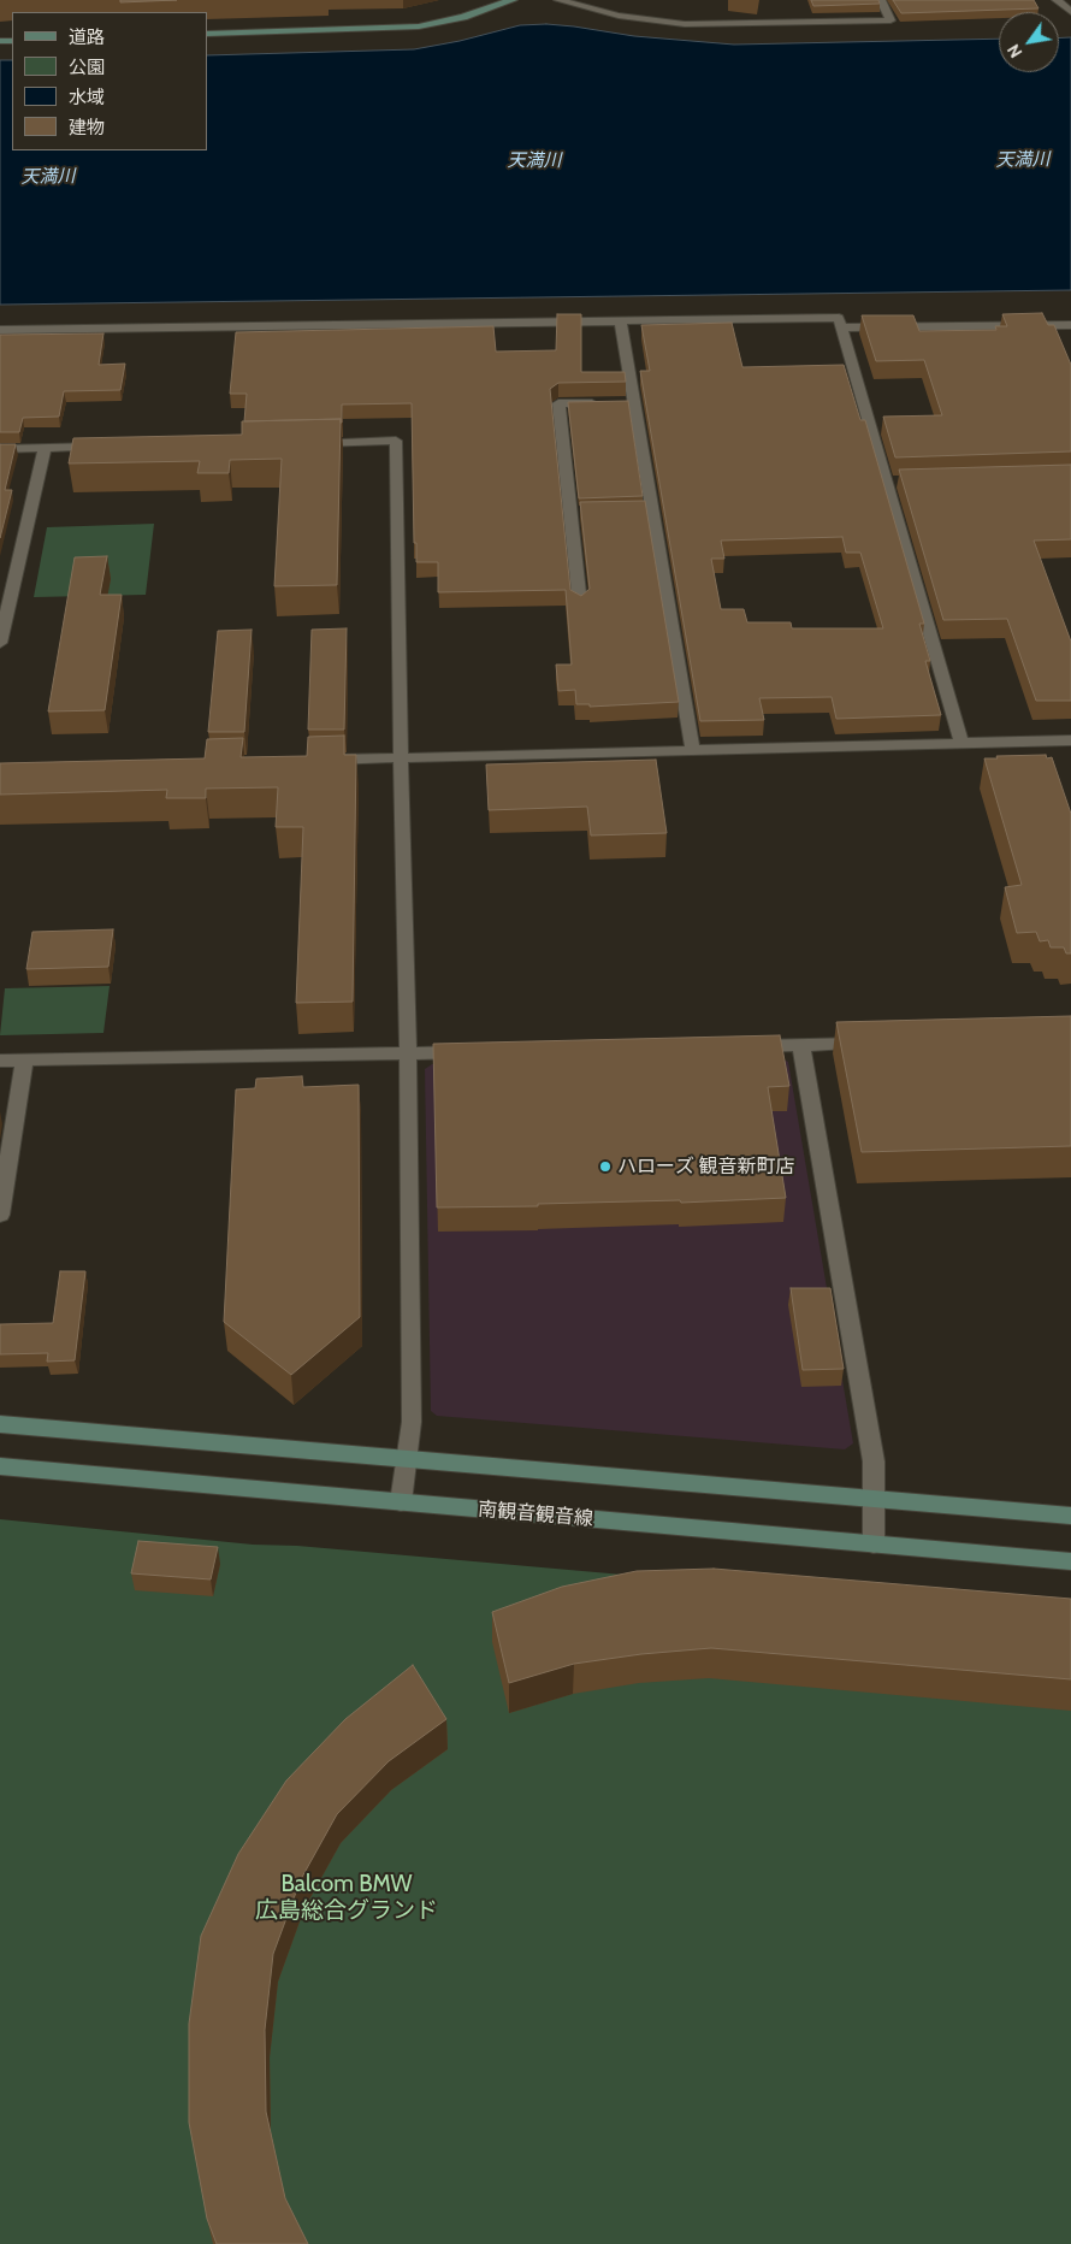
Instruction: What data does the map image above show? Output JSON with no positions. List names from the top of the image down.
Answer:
{
  "streets": {
    "main road": ["南観音観音線"]
  },
  "water": ["天満川"],
  "parks": ["Balcom BMW 広島総合グランド"],
  "places": ["ハローズ 観音新町店"],
  "legend": [
    "道路",
    "公園",
    "水域",
    "建物"
  ],
  "north": "bottom left"
}
